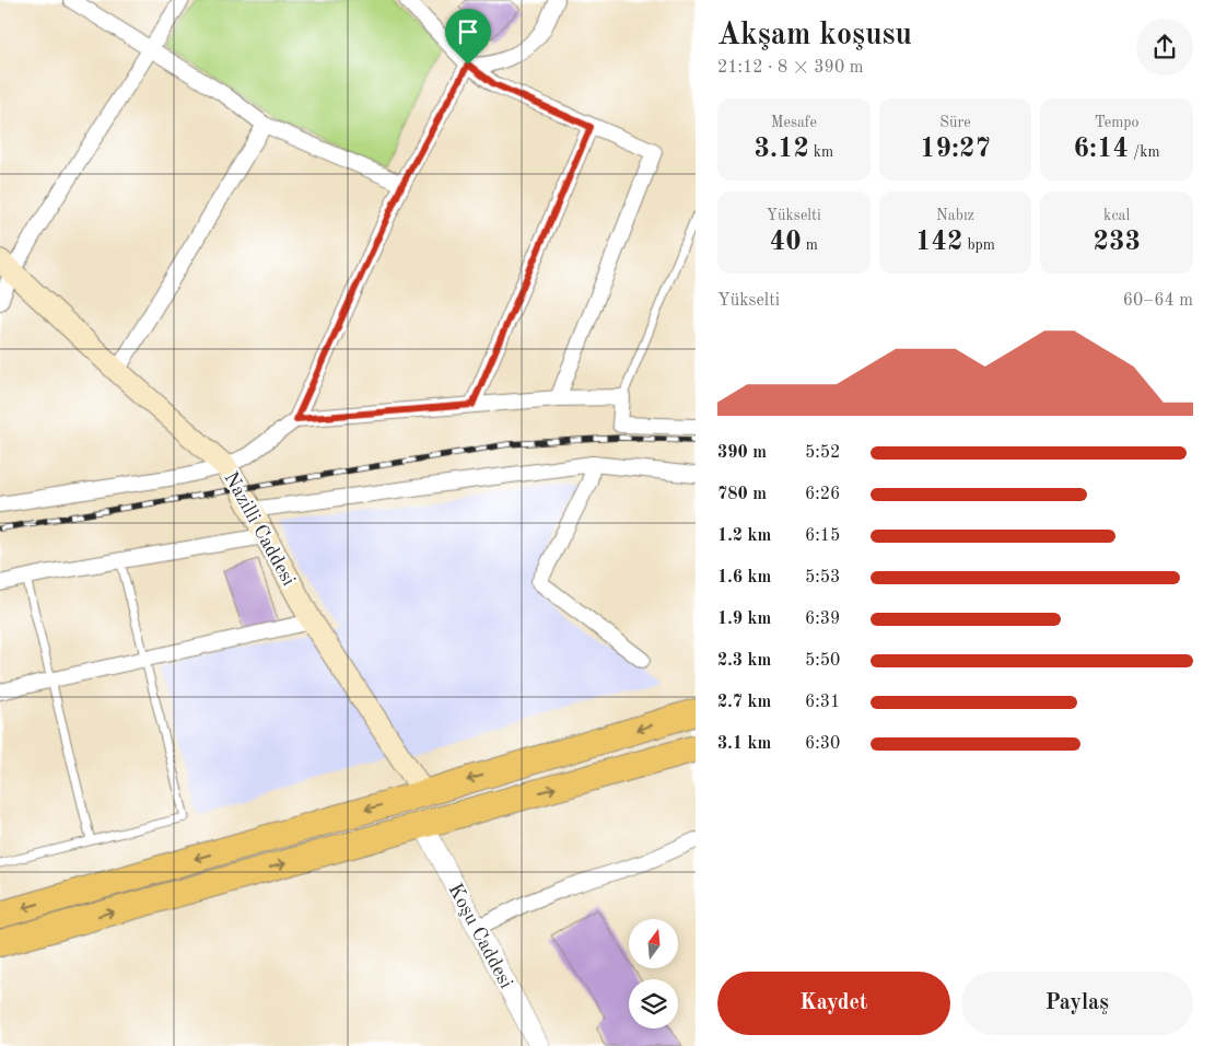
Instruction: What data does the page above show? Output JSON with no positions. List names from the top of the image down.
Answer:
{
  "streets": {
    "main road": ["Nazilli Caddesi"],
    "street": ["Koşu Caddesi"]
  },
  "north": "top",
  "page": {
    "heading": ["Akşam koşusu", "21:12 · 8 × 390 m"],
    "stats": [
      ["Mesafe", "3.12 km"],
      ["Süre", "19:27"],
      ["Tempo", "6:14 /km"],
      ["Yükselti", "40 m"],
      ["Nabız", "142 bpm"],
      ["kcal", "233"]
    ],
    "chart": ["Yükselti", "60–64 m"],
    "list": [
      {
        "name": "390 m",
        "note": "5:52"
      },
      {
        "name": "780 m",
        "note": "6:26"
      },
      {
        "name": "1.2 km",
        "note": "6:15"
      },
      {
        "name": "1.6 km",
        "note": "5:53"
      },
      {
        "name": "1.9 km",
        "note": "6:39"
      },
      {
        "name": "2.3 km",
        "note": "5:50"
      },
      {
        "name": "2.7 km",
        "note": "6:31"
      },
      {
        "name": "3.1 km",
        "note": "6:30"
      }
    ],
    "buttons": ["Kaydet", "Paylaş"]
  }
}
